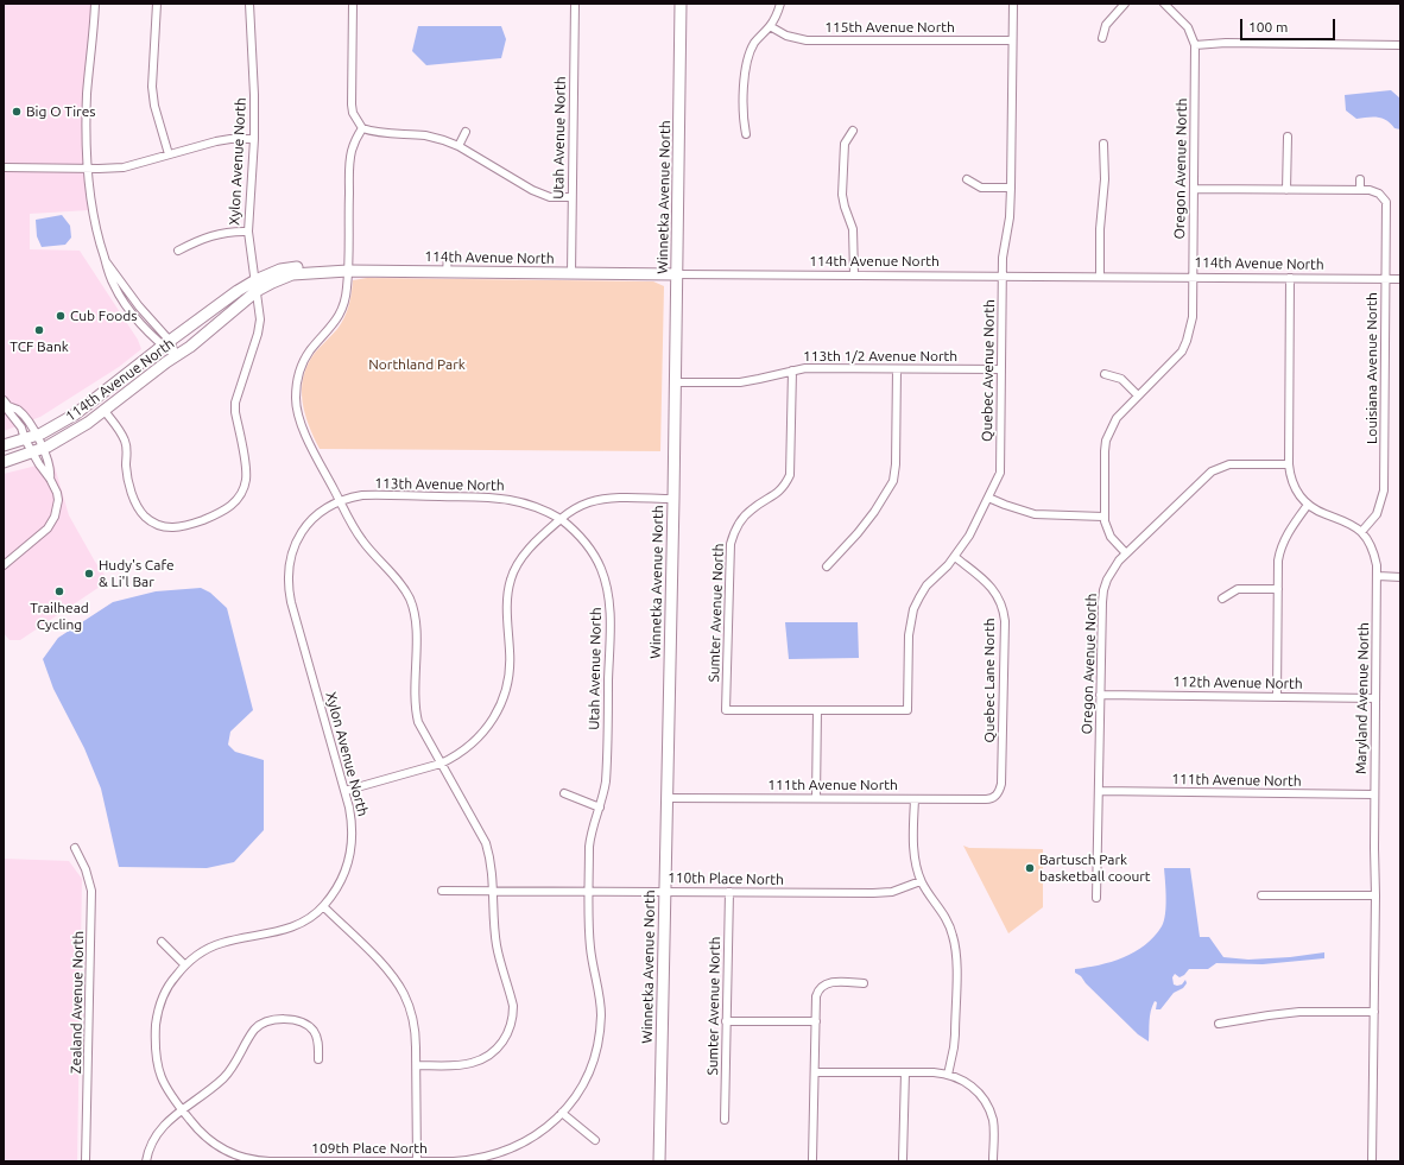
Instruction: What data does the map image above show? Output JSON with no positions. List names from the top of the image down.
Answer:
{
  "streets": {
    "street": [
      "115th Avenue North",
      "Utah Avenue North",
      "Xylon Avenue North",
      "Oregon Avenue North",
      "Winnetka Avenue North",
      "114th Avenue North",
      "113th 1/2 Avenue North",
      "Louisiana Avenue North",
      "Quebec Avenue North",
      "113th Avenue North",
      "Sumter Avenue North",
      "Quebec Lane North",
      "112th Avenue North",
      "Maryland Avenue North",
      "111th Avenue North",
      "110th Place North",
      "Zealand Avenue North",
      "109th Place North"
    ]
  },
  "crossings": [
    ["115th Avenue North", "Quebec Avenue North"],
    ["Utah Avenue North", "114th Avenue North"],
    ["Utah Avenue North", "113th Avenue North"],
    ["Utah Avenue North", "110th Place North"],
    ["Utah Avenue North", "109th Place North"],
    ["Xylon Avenue North", "114th Avenue North"],
    ["Xylon Avenue North", "113th Avenue North"],
    ["Xylon Avenue North", "109th Place North"],
    ["Oregon Avenue North", "114th Avenue North"],
    ["Oregon Avenue North", "112th Avenue North"],
    ["Oregon Avenue North", "111th Avenue North"],
    ["Winnetka Avenue North", "114th Avenue North"],
    ["Winnetka Avenue North", "113th 1/2 Avenue North"],
    ["Winnetka Avenue North", "111th Avenue North"],
    ["Winnetka Avenue North", "110th Place North"],
    ["114th Avenue North", "Louisiana Avenue North"],
    ["114th Avenue North", "Quebec Avenue North"],
    ["114th Avenue North", "Maryland Avenue North"],
    ["113th 1/2 Avenue North", "Quebec Avenue North"],
    ["113th 1/2 Avenue North", "Sumter Avenue North"],
    ["Louisiana Avenue North", "Maryland Avenue North"],
    ["Quebec Avenue North", "Sumter Avenue North"],
    ["Quebec Avenue North", "Quebec Lane North"],
    ["Sumter Avenue North", "110th Place North"],
    ["Quebec Lane North", "111th Avenue North"],
    ["112th Avenue North", "Maryland Avenue North"],
    ["Maryland Avenue North", "111th Avenue North"]
  ],
  "parks": ["Northland Park"],
  "places": [
    "Big O Tires",
    "Cub Foods",
    "TCF Bank",
    "Hudy's Cafe & Li'l Bar",
    "Trailhead Cycling",
    "Bartusch Park basketball coourt"
  ],
  "scale_bar": "100 m"
}
